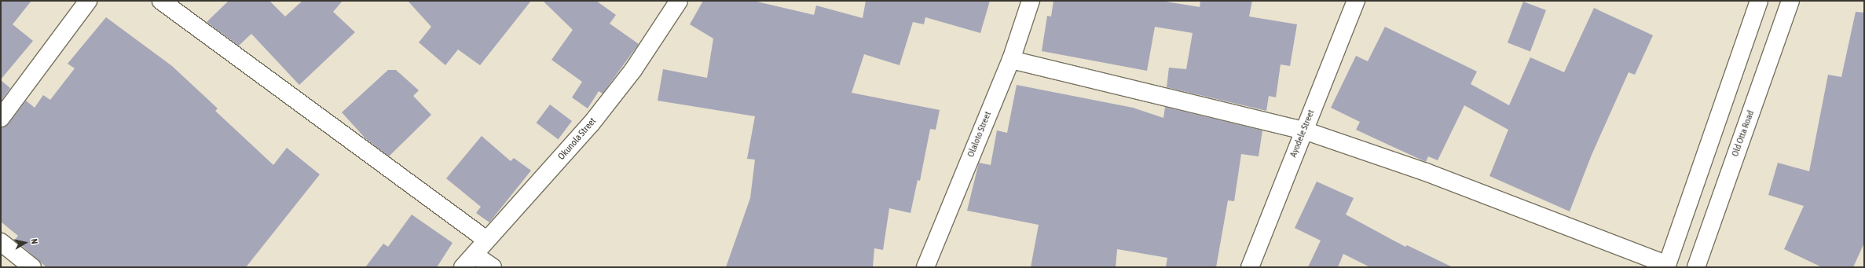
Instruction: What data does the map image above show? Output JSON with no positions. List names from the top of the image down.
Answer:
{
  "streets": {
    "street": [
      "Ayodele Street",
      "Old Otta Road",
      "Olaloto Street",
      "Okunola Street"
    ]
  },
  "north": "right"
}
